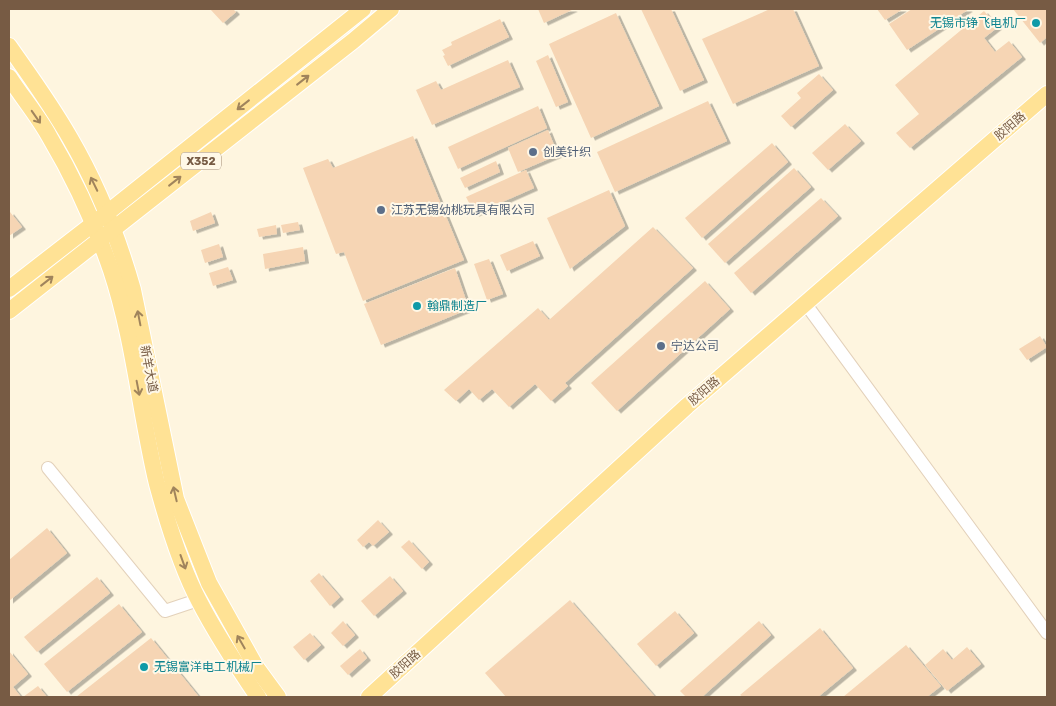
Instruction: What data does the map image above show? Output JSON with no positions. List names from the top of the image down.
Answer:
{
  "streets": {
    "main road": ["胶阳路", "X352", "新羊大道"]
  },
  "crossings": [
    ["X352", "新羊大道"]
  ],
  "places": [
    "无锡市铮飞电机厂",
    "创美针织",
    "江苏无锡幼桃玩具有限公司",
    "翰鼎制造厂",
    "宁达公司",
    "无锡富洋电工机械厂"
  ]
}
